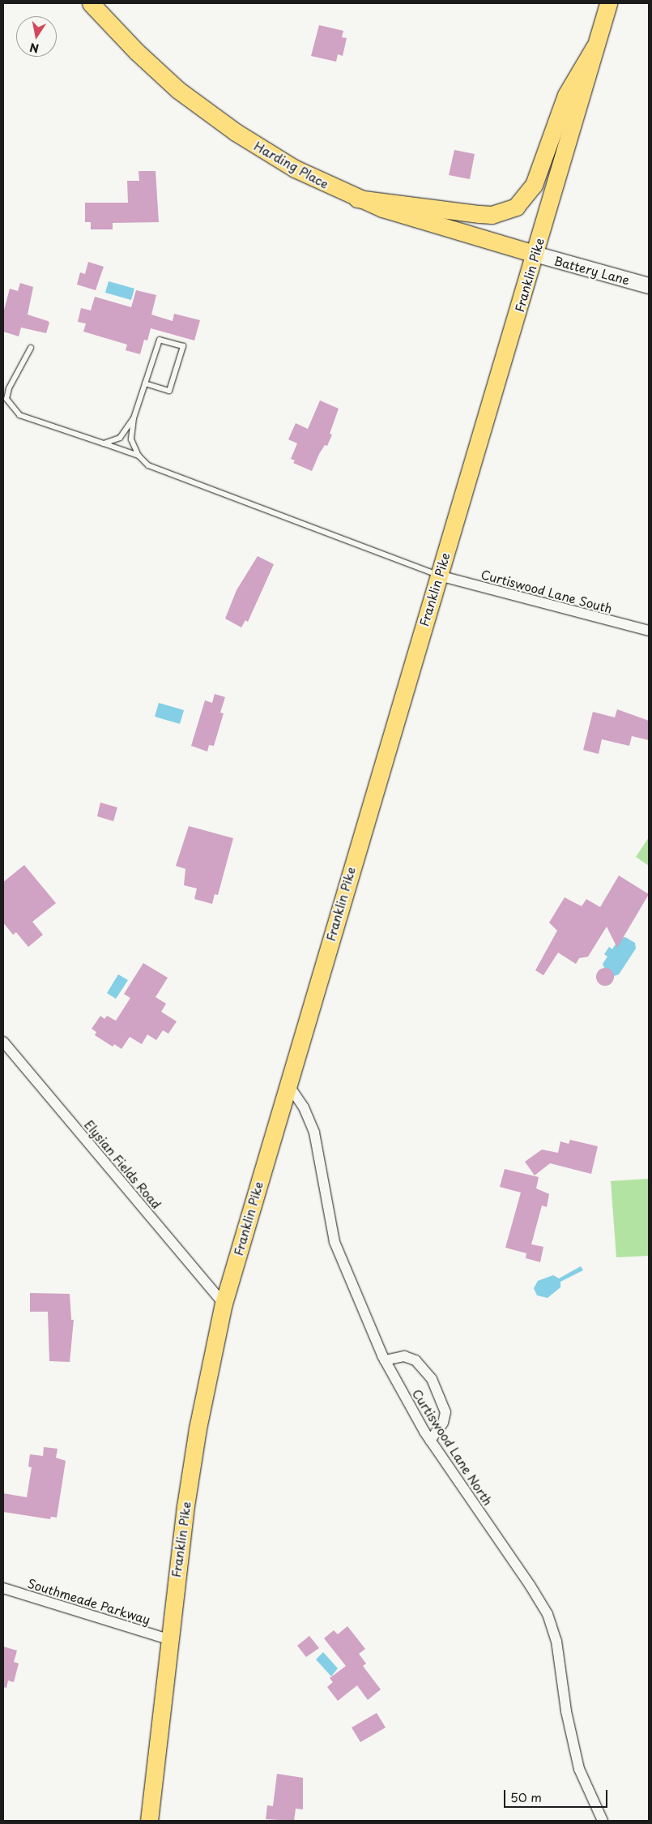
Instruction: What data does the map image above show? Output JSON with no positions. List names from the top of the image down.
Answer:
{
  "streets": {
    "main road": ["Harding Place", "Battery Lane", "Franklin Pike"],
    "street": [
      "Curtiswood Lane South",
      "Elysian Fields Road",
      "Curtiswood Lane North",
      "Southmeade Parkway"
    ]
  },
  "crossings": [
    ["Harding Place", "Battery Lane"],
    ["Harding Place", "Franklin Pike"],
    ["Battery Lane", "Franklin Pike"],
    ["Franklin Pike", "Curtiswood Lane South"],
    ["Franklin Pike", "Elysian Fields Road"],
    ["Franklin Pike", "Curtiswood Lane North"],
    ["Franklin Pike", "Southmeade Parkway"]
  ],
  "scale_bar": "50 m",
  "north": "bottom"
}
